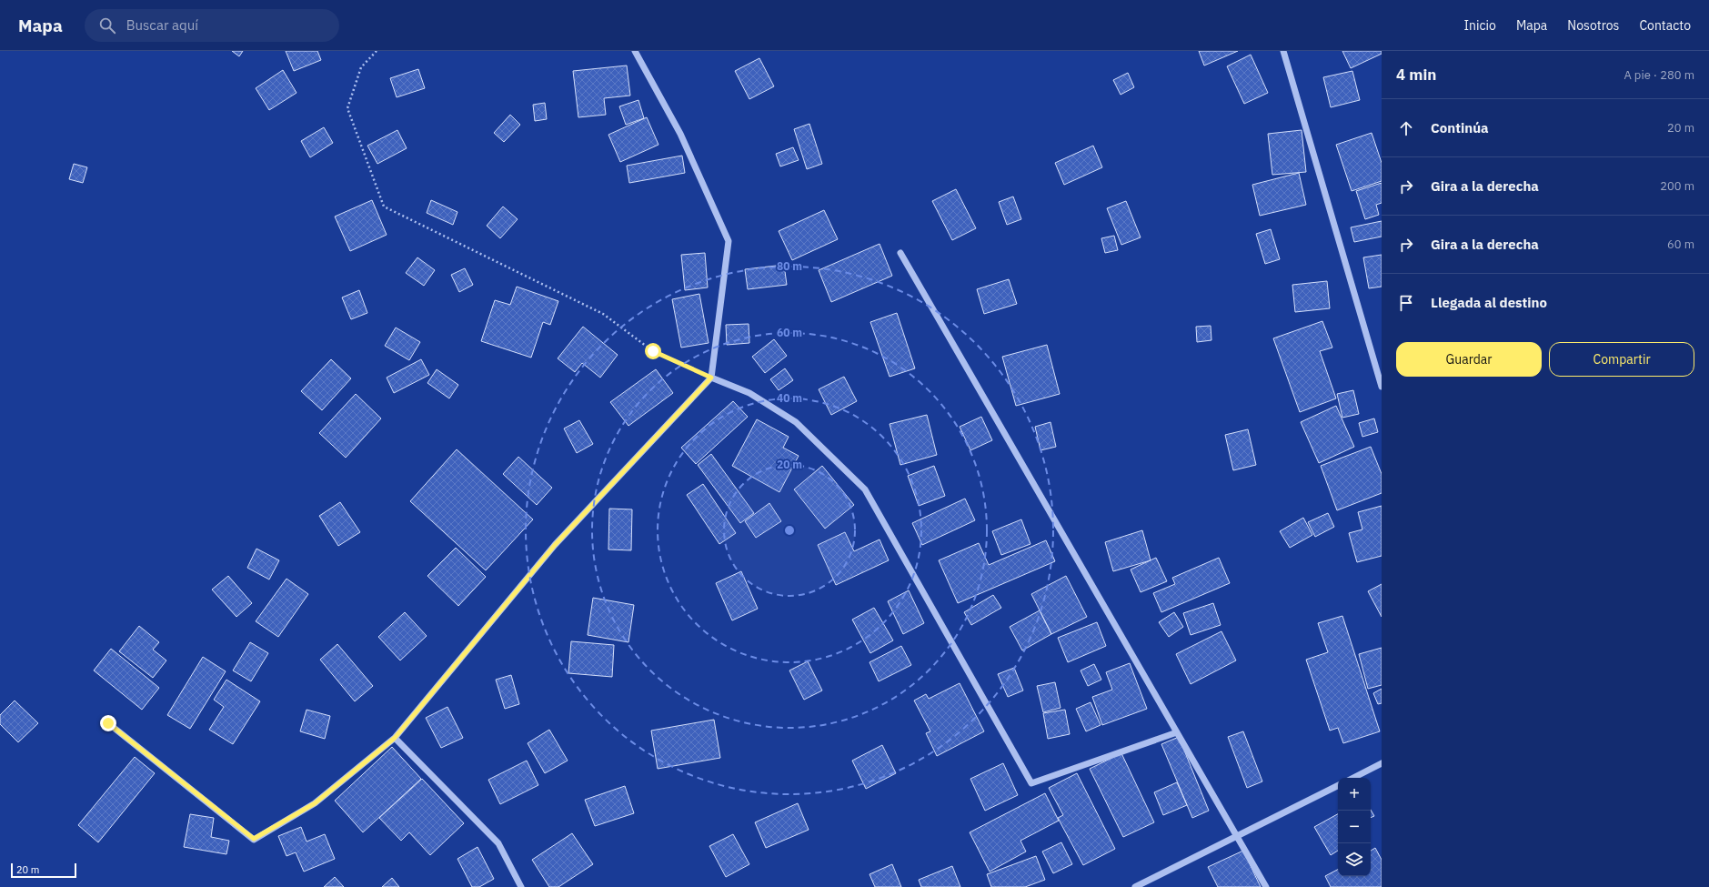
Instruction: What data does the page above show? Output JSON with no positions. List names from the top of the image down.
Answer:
{
  "scale_bar": "20 m",
  "page": {
    "header": "Mapa",
    "search": "Buscar aquí",
    "nav": [
      "Inicio",
      "Mapa",
      "Nosotros",
      "Contacto"
    ],
    "heading": ["4 min", "A pie · 280 m"],
    "list": [
      ["Continúa", "20 m"],
      ["Gira a la derecha", "200 m"],
      ["Gira a la derecha", "60 m"],
      "Llegada al destino"
    ],
    "buttons": ["Guardar", "Compartir"],
    "map_buttons": ["+", "−"],
    "scale": "20 m"
  },
  "rings": [
    "80 m",
    "60 m",
    "40 m",
    "20 m"
  ]
}
